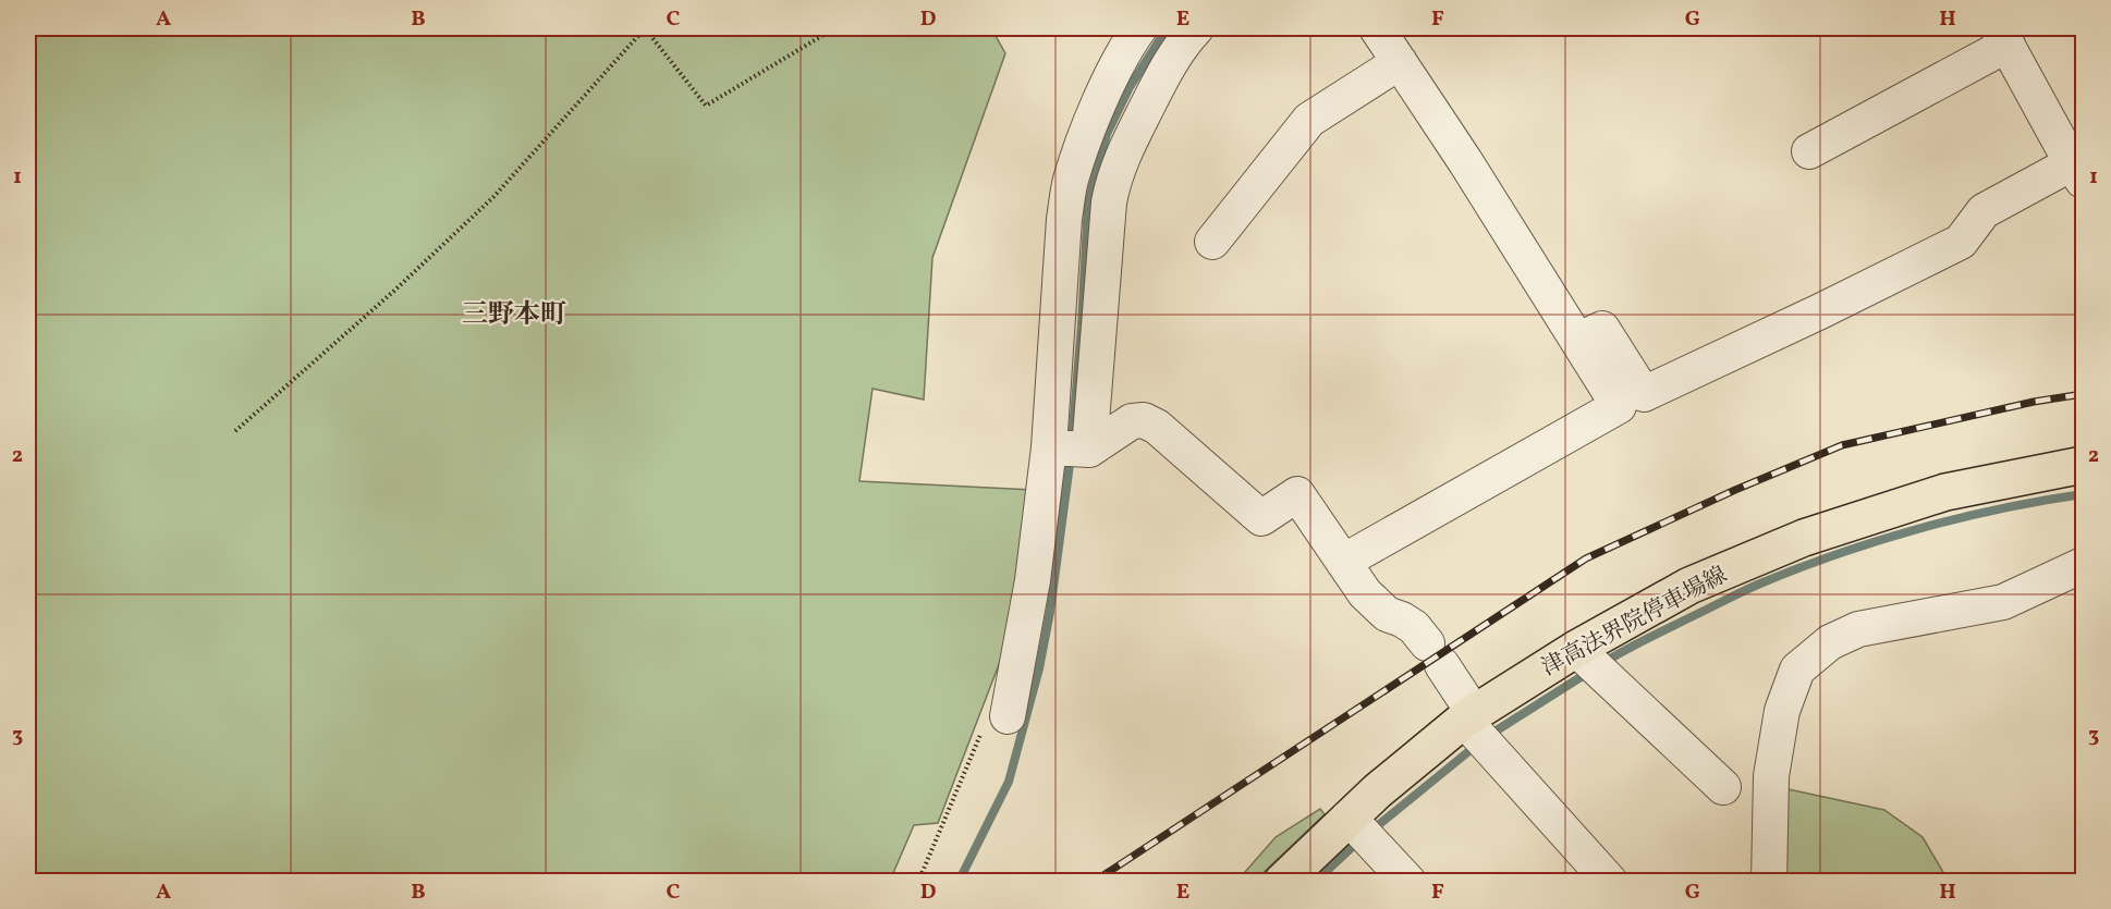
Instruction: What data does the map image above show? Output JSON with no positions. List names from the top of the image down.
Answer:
{
  "streets": {
    "main road": ["津高法界院停車場線"]
  },
  "districts": ["三野本町"],
  "grid": {
    "columns": [
      "A",
      "B",
      "C",
      "D",
      "E",
      "F",
      "G",
      "H"
    ],
    "rows": ["1", "2", "3"]
  }
}
